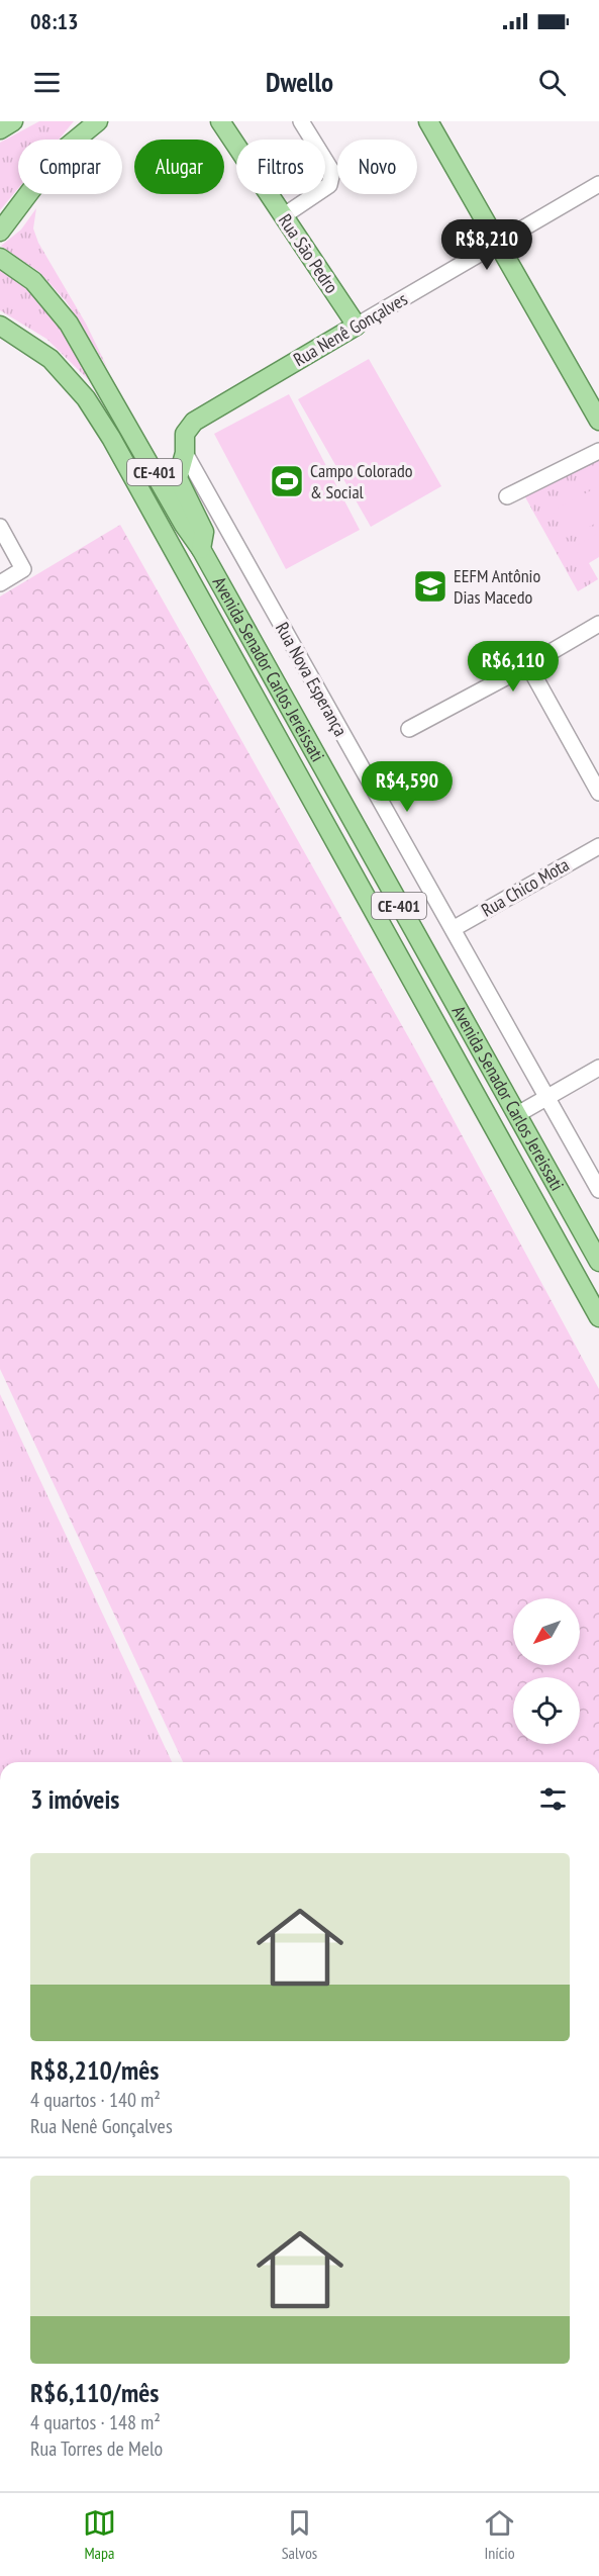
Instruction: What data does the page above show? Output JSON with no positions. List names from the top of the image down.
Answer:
{
  "streets": {
    "main road": [
      "Rua São Pedro",
      "Rua Nenê Gonçalves",
      "CE-401",
      "Avenida Senador Carlos Jereissati"
    ],
    "street": ["Rua Nova Esperança", "Rua Chico Mota"]
  },
  "crossings": [
    ["Rua São Pedro", "Rua Nenê Gonçalves"],
    ["Rua Nenê Gonçalves", "Avenida Senador Carlos Jereissati"],
    ["Rua Nenê Gonçalves", "Rua Nova Esperança"],
    ["Rua Nova Esperança", "Rua Chico Mota"]
  ],
  "places": {
    "sports": ["Campo Colorado & Social"],
    "school or university": ["EEFM Antônio Dias Macedo"]
  },
  "north": "bottom left",
  "page": {
    "status": "08:13",
    "header": "Dwello",
    "chip": [
      "Comprar",
      "Alugar",
      "Filtros",
      "Novo"
    ],
    "price": ["R$8,210", "R$6,110", "R$4,590"],
    "heading": "3 imóveis",
    "list": [
      {
        "name": "R$8,210/mês",
        "note": "4 quartos · 140 m² · Rua Nenê Gonçalves"
      },
      {
        "name": "R$6,110/mês",
        "note": "4 quartos · 148 m² · Rua Torres de Melo"
      }
    ],
    "tabs": ["Mapa", "Salvos", "Início"]
  }
}
